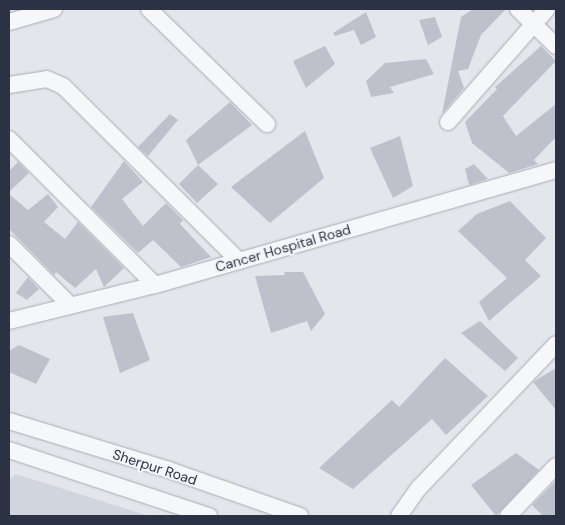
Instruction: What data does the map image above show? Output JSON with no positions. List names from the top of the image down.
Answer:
{
  "streets": {
    "street": ["Cancer Hospital Road", "Sherpur Road"]
  }
}
